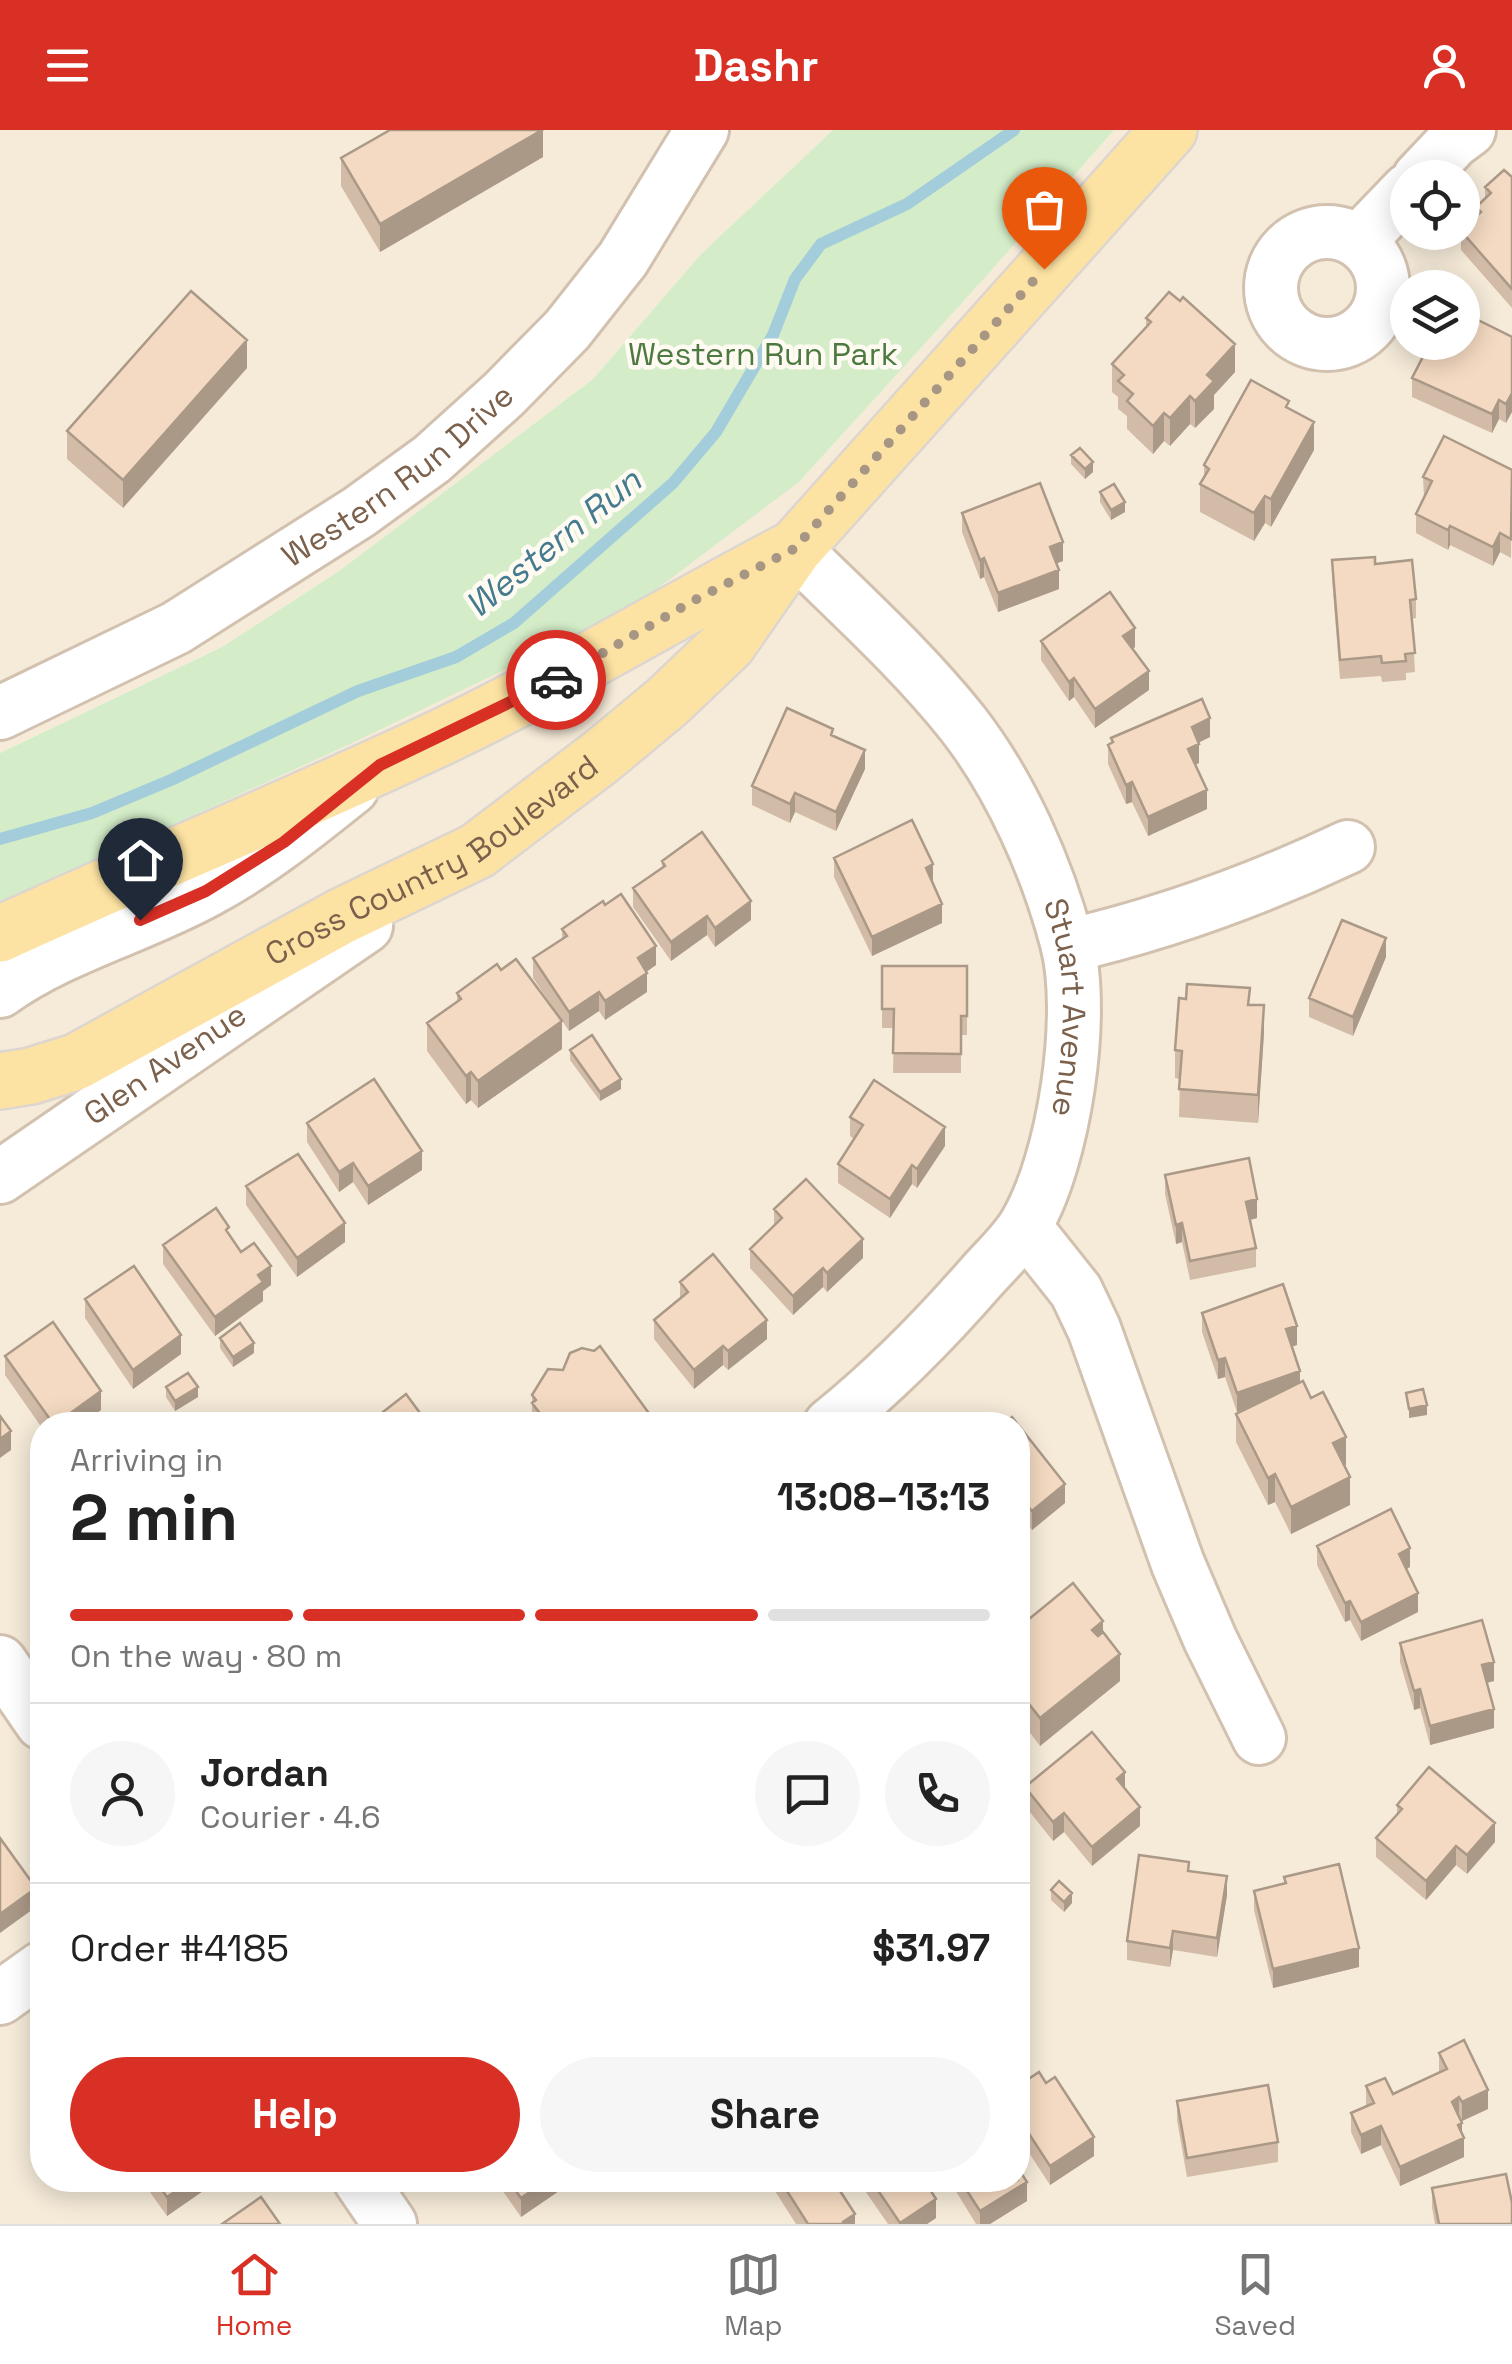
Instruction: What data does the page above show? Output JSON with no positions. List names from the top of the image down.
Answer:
{
  "streets": {
    "main road": ["Cross Country Boulevard"],
    "street": ["Western Run Drive", "Stuart Avenue", "Glen Avenue"]
  },
  "crossings": [
    ["Cross Country Boulevard", "Stuart Avenue"],
    ["Cross Country Boulevard", "Glen Avenue"]
  ],
  "water": ["Western Run"],
  "parks": ["Western Run Park"],
  "page": {
    "header": "Dashr",
    "heading": ["2 min", "Arriving in", "13:08–13:13"],
    "panel": [
      "Jordan",
      "Courier · 4.6",
      "Order #4185",
      "$31.97"
    ],
    "bar": "On the way · 80 m",
    "buttons": ["Help", "Share"],
    "tabs": ["Home", "Map", "Saved"]
  }
}
